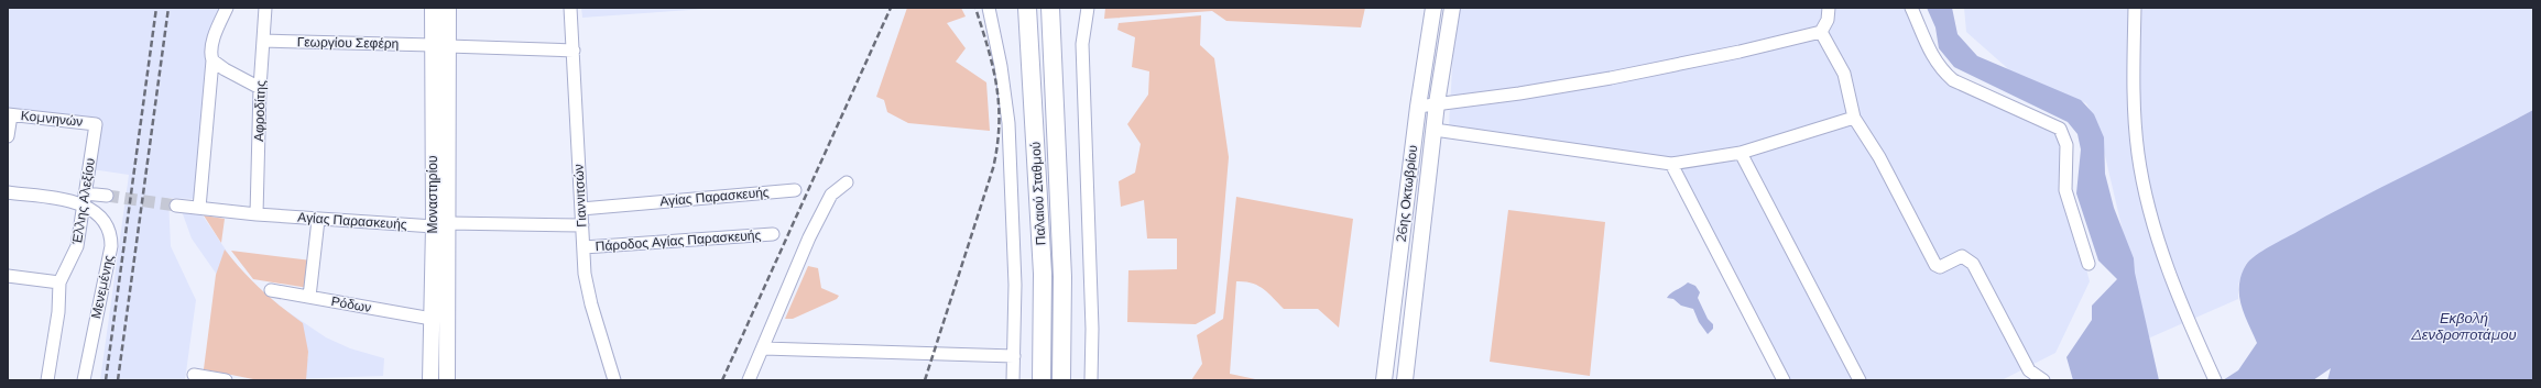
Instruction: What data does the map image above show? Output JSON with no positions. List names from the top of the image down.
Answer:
{
  "streets": {
    "highway": ["Παλαιού Σταθμού"],
    "main road": ["26ης Οκτωβρίου", "Μοναστηρίου"],
    "street": [
      "Γεωργίου Σεφέρη",
      "Αφροδίτης",
      "Κομνηνών",
      "Γιαννιτσών",
      "Αγίας Παρασκευής",
      "Έλλης Αλεξίου",
      "Πάροδος Αγίας Παρασκευής",
      "Μενεμένης",
      "Ρόδων"
    ]
  },
  "crossings": [
    ["Γεωργίου Σεφέρη", "Αφροδίτης"],
    ["Γεωργίου Σεφέρη", "Μοναστηρίου"],
    ["Γεωργίου Σεφέρη", "Γιαννιτσών"],
    ["Αφροδίτης", "Αγίας Παρασκευής"],
    ["Κομνηνών", "Έλλης Αλεξίου"],
    ["Μοναστηρίου", "Αγίας Παρασκευής"],
    ["Μοναστηρίου", "Ρόδων"],
    ["Γιαννιτσών", "Αγίας Παρασκευής"],
    ["Γιαννιτσών", "Πάροδος Αγίας Παρασκευής"],
    ["Έλλης Αλεξίου", "Μενεμένης"]
  ],
  "water": ["Εκβολή Δενδροποτάμου"]
}
